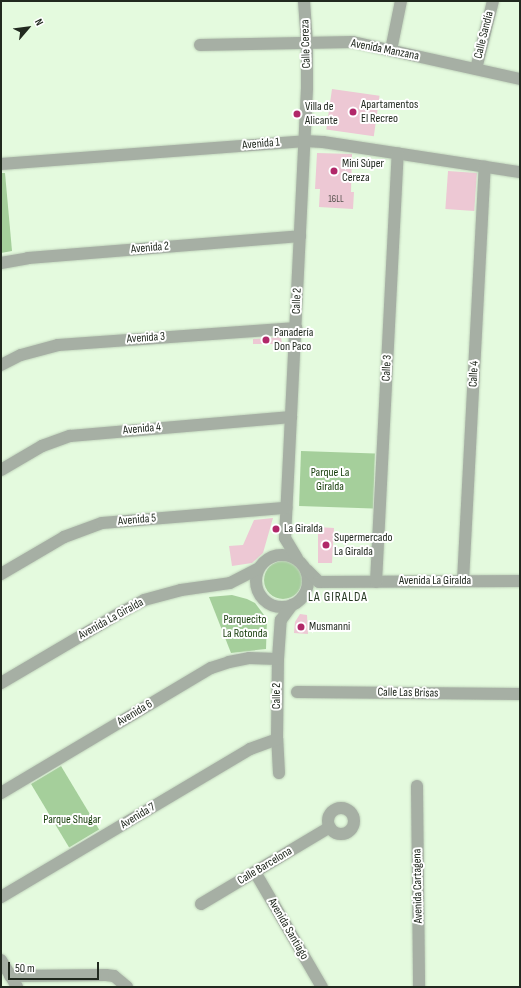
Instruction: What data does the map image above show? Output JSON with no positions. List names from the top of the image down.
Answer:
{
  "streets": {
    "street": [
      "Calle Sandía",
      "Calle Cereza",
      "Avenida Manzana",
      "Avenida 1",
      "Avenida 2",
      "Calle 2",
      "Avenida 3",
      "Calle 3",
      "Calle 4",
      "Avenida 4",
      "Avenida 5",
      "Avenida La Giralda",
      "Calle Las Brisas",
      "Avenida 6",
      "Avenida 7",
      "Calle Barcelona",
      "Avenida Cartagena",
      "Avenida Santiago"
    ]
  },
  "crossings": [
    ["Calle Sandía", "Avenida Manzana"],
    ["Calle Cereza", "Avenida Manzana"],
    ["Calle Cereza", "Calle 2"],
    ["Avenida 1", "Calle 2"],
    ["Avenida 1", "Calle 3"],
    ["Avenida 1", "Calle 4"],
    ["Avenida 2", "Calle 2"],
    ["Calle 2", "Avenida 3"],
    ["Calle 2", "Avenida 4"],
    ["Calle 2", "Avenida 5"],
    ["Calle 2", "Avenida 6"],
    ["Calle 2", "Avenida 7"],
    ["Calle 3", "Avenida La Giralda"],
    ["Calle 4", "Avenida La Giralda"],
    ["Calle Barcelona", "Avenida Santiago"]
  ],
  "districts": ["LA GIRALDA"],
  "parks": ["Parque La Giralda", "Parquecito La Rotonda", "Parque Shugar"],
  "places": [
    "Apartamentos El Recreo",
    "Villa de Alicante",
    "Mini Súper Cereza",
    "Panadería Don Paco",
    "La Giralda",
    "Supermercado La Giralda",
    "Musmanni"
  ],
  "house_numbers": ["16LL"],
  "scale_bar": "50 m",
  "north": "top right"
}
